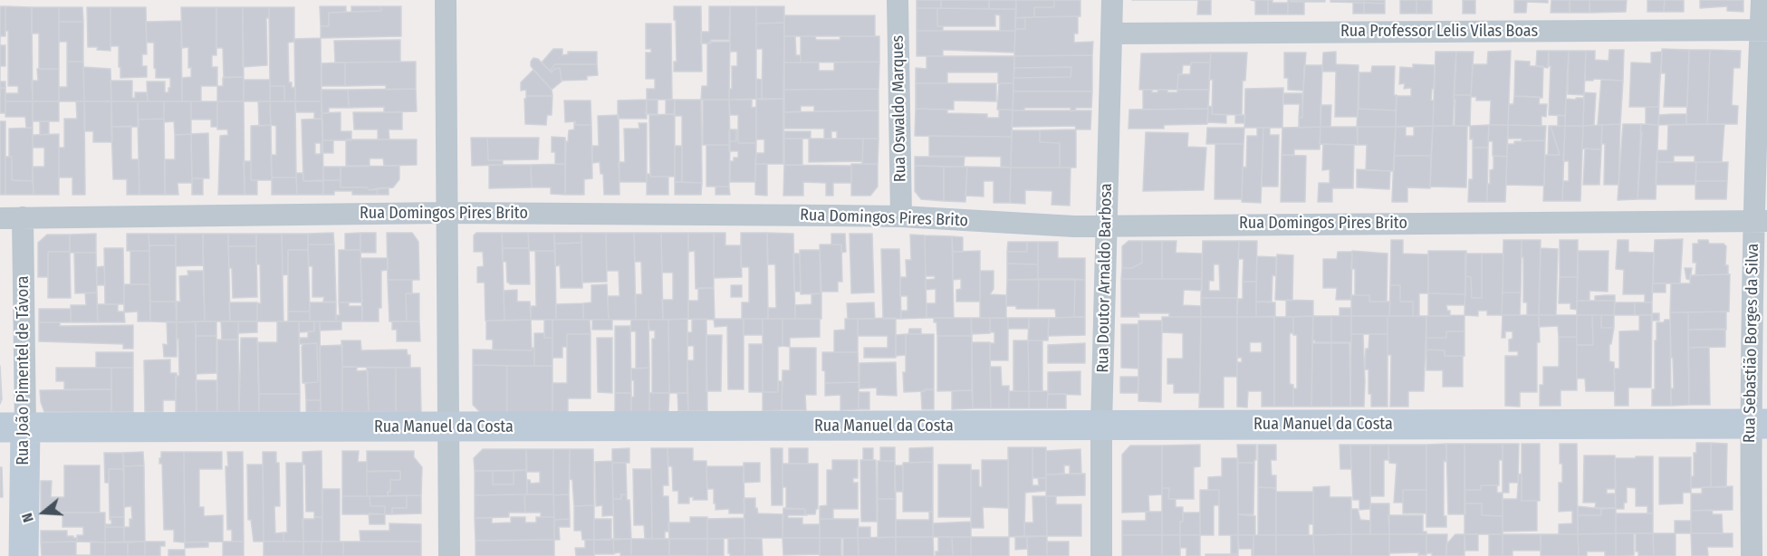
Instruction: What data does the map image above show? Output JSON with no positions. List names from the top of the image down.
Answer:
{
  "streets": {
    "street": [
      "Rua Professor Lelis Vilas Boas",
      "Rua Oswaldo Marques",
      "Rua Domingos Pires Brito",
      "Rua Doutor Arnaldo Barbosa",
      "Rua Sebastião Borges da Silva",
      "Rua João Pimentel de Távora",
      "Rua Manuel da Costa"
    ]
  },
  "crossings": [
    ["Rua Professor Lelis Vilas Boas", "Rua Doutor Arnaldo Barbosa"],
    ["Rua Professor Lelis Vilas Boas", "Rua Sebastião Borges da Silva"],
    ["Rua Oswaldo Marques", "Rua Domingos Pires Brito"],
    ["Rua Domingos Pires Brito", "Rua Doutor Arnaldo Barbosa"],
    ["Rua Domingos Pires Brito", "Rua Sebastião Borges da Silva"],
    ["Rua Domingos Pires Brito", "Rua João Pimentel de Távora"],
    ["Rua Doutor Arnaldo Barbosa", "Rua Manuel da Costa"],
    ["Rua Sebastião Borges da Silva", "Rua Manuel da Costa"],
    ["Rua João Pimentel de Távora", "Rua Manuel da Costa"]
  ],
  "north": "left"
}
